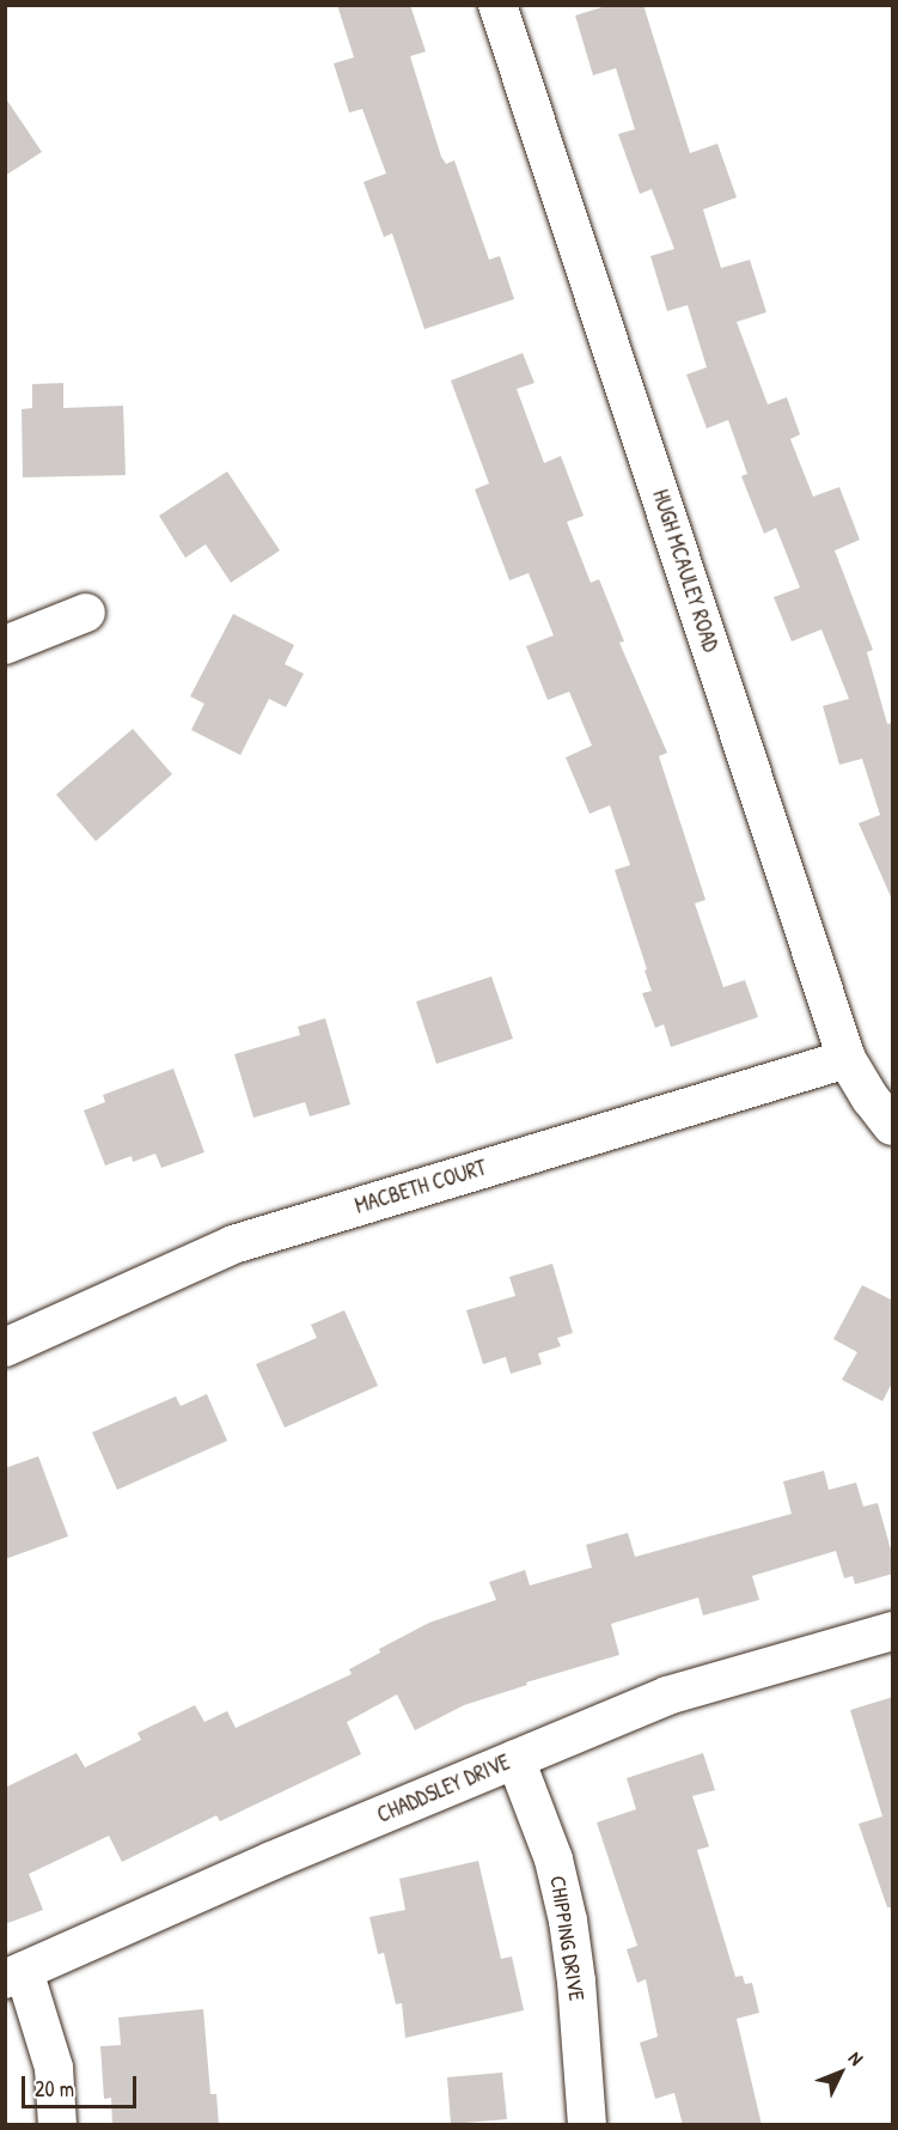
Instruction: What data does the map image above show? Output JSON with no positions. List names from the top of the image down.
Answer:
{
  "streets": {
    "street": [
      "HUGH MCAULEY ROAD",
      "MACBETH COURT",
      "CHADDSLEY DRIVE",
      "CHIPPING DRIVE"
    ]
  },
  "crossings": [
    ["HUGH MCAULEY ROAD", "MACBETH COURT"],
    ["CHADDSLEY DRIVE", "CHIPPING DRIVE"]
  ],
  "scale_bar": "20 m",
  "north": "top right"
}
